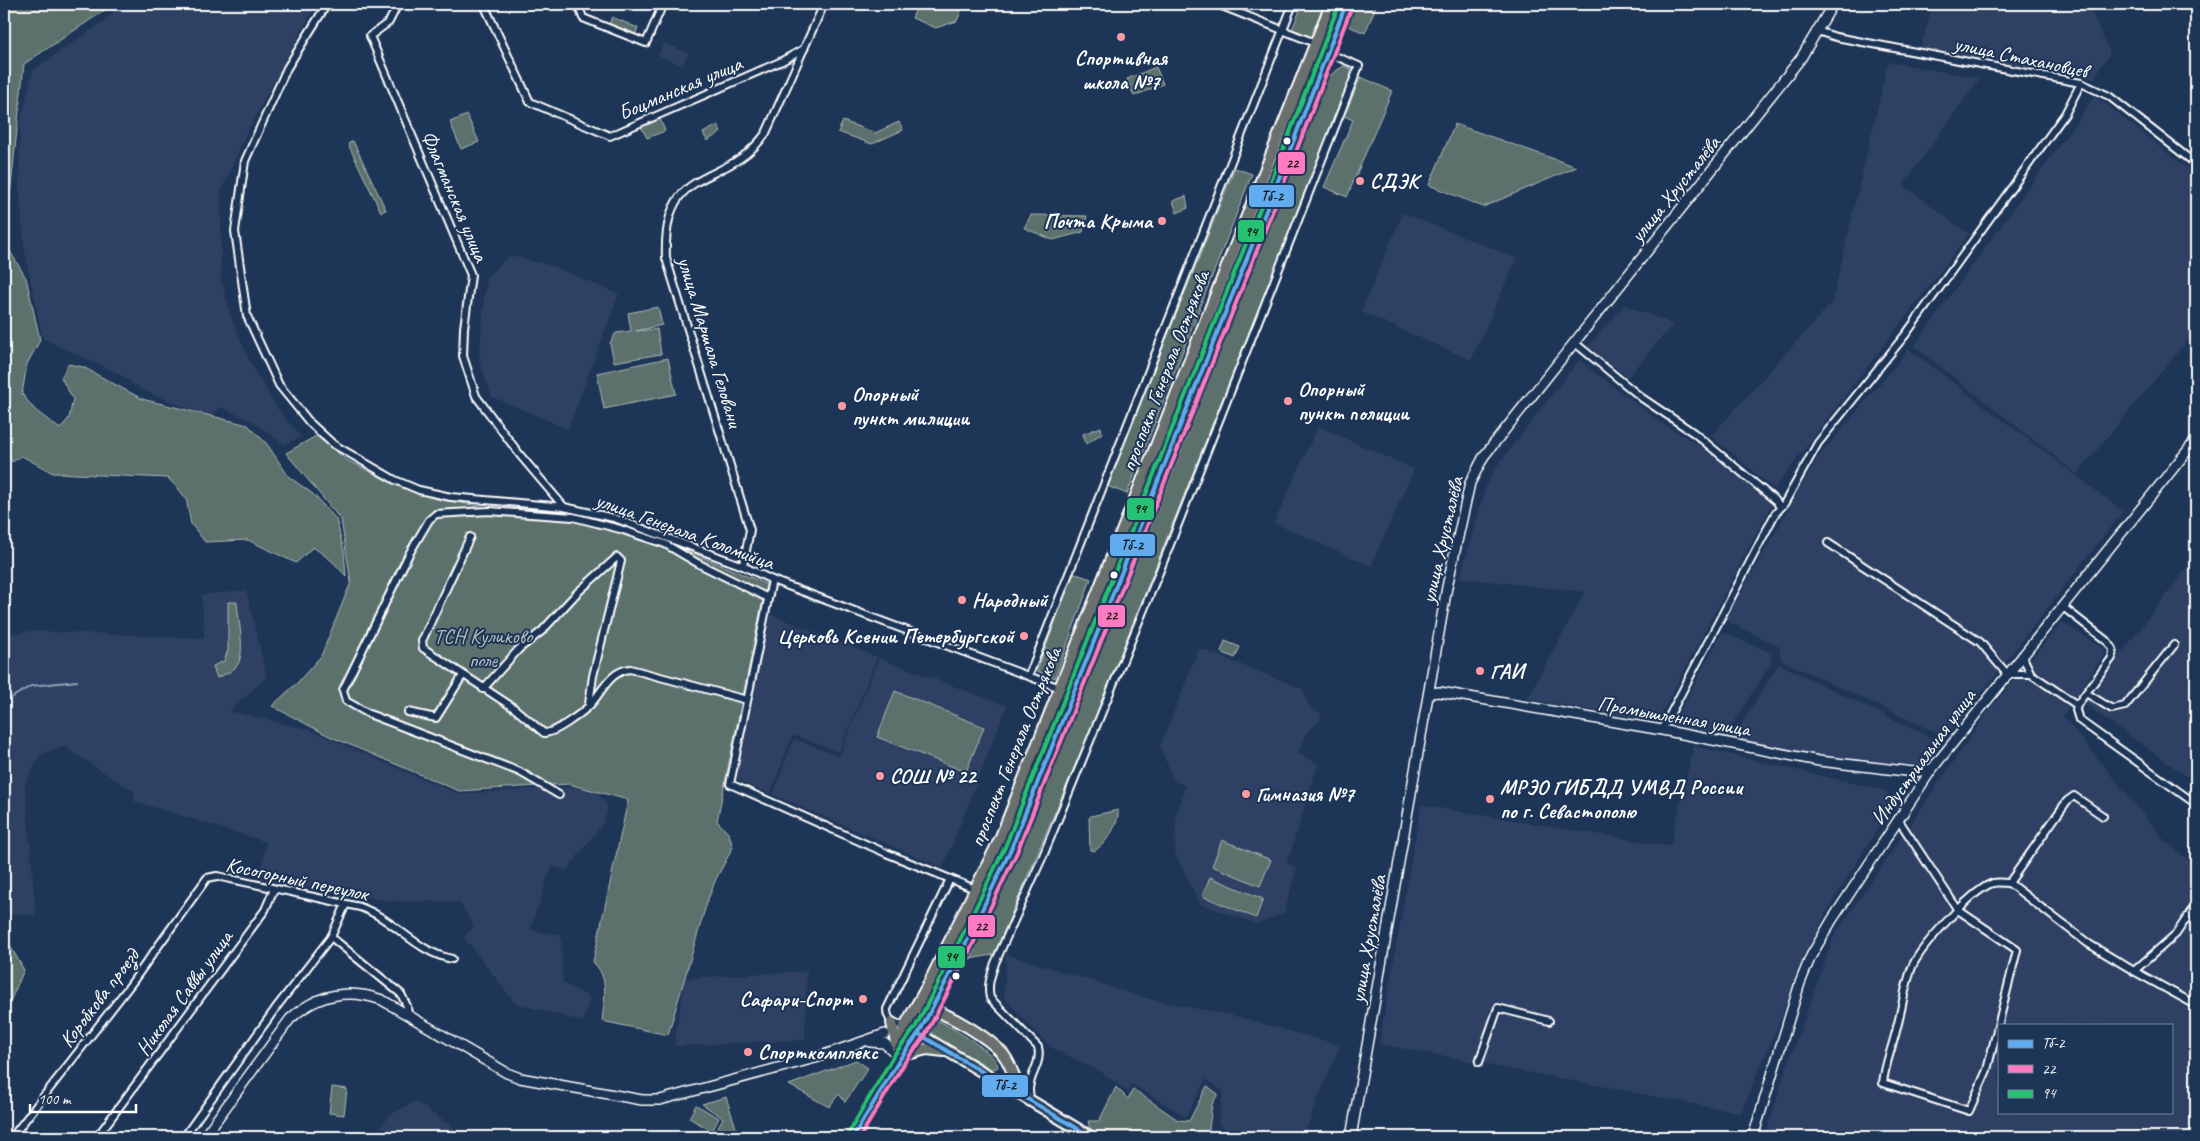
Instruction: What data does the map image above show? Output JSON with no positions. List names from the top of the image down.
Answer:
{
  "streets": {
    "main road": [
      "улица Хрусталёва",
      "проспект Генерала Острякова",
      "Промышленная улица",
      "Индустриальная улица"
    ],
    "street": [
      "улица Стахановцев",
      "Боцманская улица",
      "Флагманская улица",
      "улица Маршала Геловани",
      "улица Генерала Коломийца",
      "Косогорный переулок",
      "Николая Саввы улица",
      "Коробкова проезд"
    ]
  },
  "crossings": [
    ["улица Стахановцев", "улица Хрусталёва"],
    ["Боцманская улица", "улица Маршала Геловани"],
    ["улица Хрусталёва", "Промышленная улица"],
    ["Флагманская улица", "улица Генерала Коломийца"],
    ["улица Маршала Геловани", "улица Генерала Коломийца"],
    ["проспект Генерала Острякова", "улица Генерала Коломийца"],
    ["Промышленная улица", "Индустриальная улица"],
    ["Косогорный переулок", "Николая Саввы улица"],
    ["Косогорный переулок", "Коробкова проезд"]
  ],
  "parks": ["ТСН Куликово поле"],
  "places": [
    "Спортивная школа №7",
    "СДЭК",
    "Почта Крыма",
    "Опорный пункт полиции",
    "Опорный пункт милиции",
    "Народный",
    "Церковь Ксении Петербургской",
    "ГАИ",
    "СОШ № 22",
    "Гимназия №7",
    "МРЭО ГИБДД УМВД России по г. Севастополю",
    "Сафари-Спорт",
    "Спорткомплекс"
  ],
  "lines": ["transit line Тб-2", "transit line 94", "transit line 22"],
  "legend": ["Тб-2", "22", "94"],
  "scale_bar": "100 m"
}
